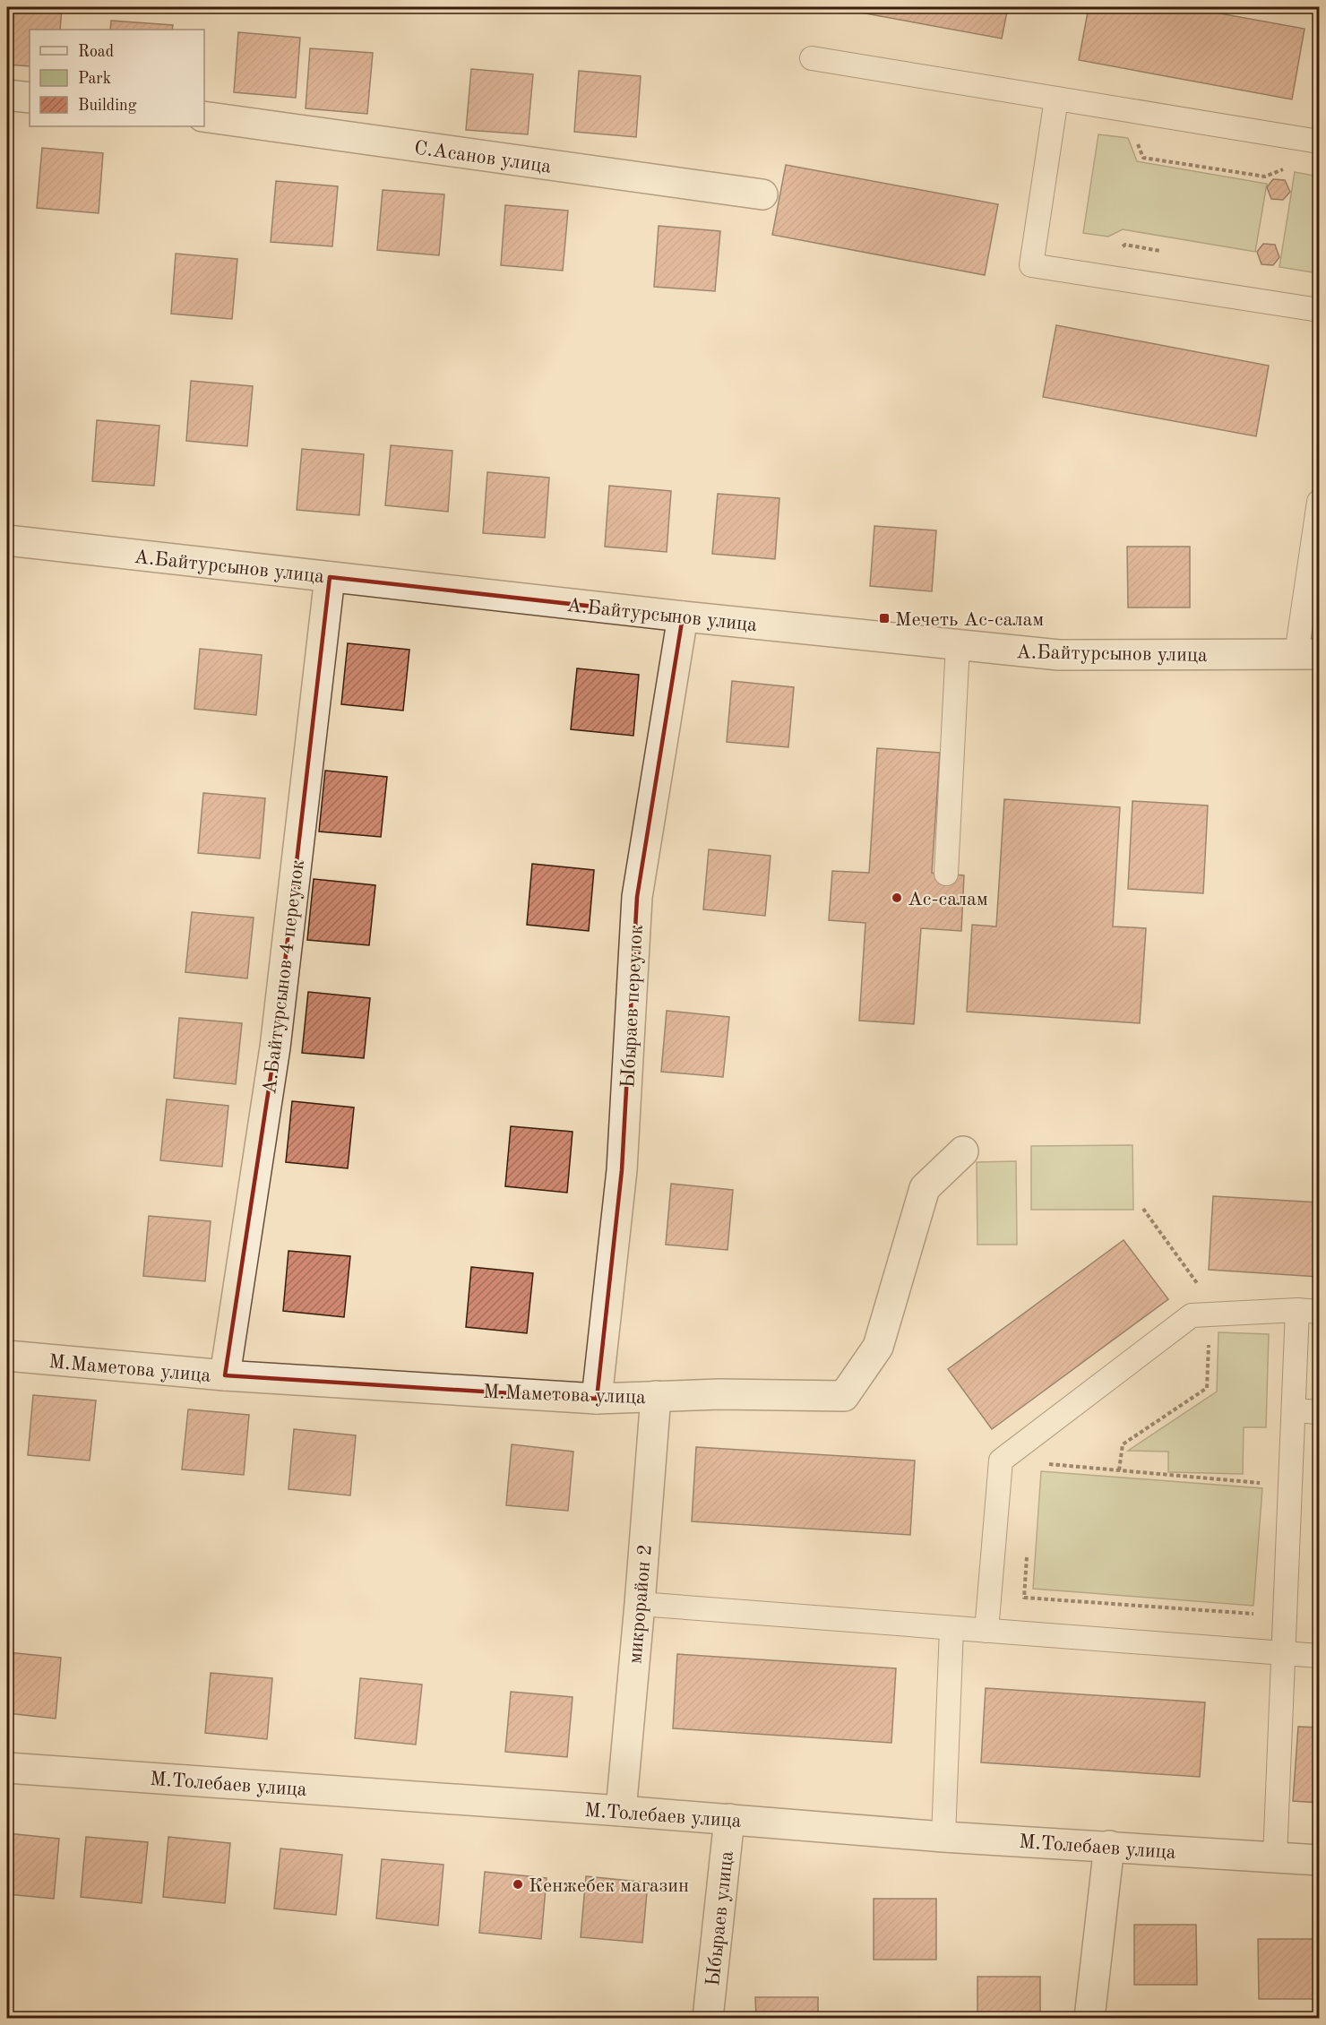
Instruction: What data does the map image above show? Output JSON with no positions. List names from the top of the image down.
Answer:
{
  "streets": {
    "street": [
      "С.Асанов улица",
      "А.Байтурсынов улица",
      "А.Байтурсынов 4 переулок",
      "Ыбыраев переулок",
      "М.Маметова улица",
      "микрорайон 2",
      "М.Толебаев улица",
      "Ыбыраев улица"
    ]
  },
  "crossings": [
    ["А.Байтурсынов улица", "А.Байтурсынов 4 переулок"],
    ["А.Байтурсынов улица", "Ыбыраев переулок"],
    ["А.Байтурсынов 4 переулок", "М.Маметова улица"],
    ["Ыбыраев переулок", "М.Маметова улица"],
    ["М.Маметова улица", "микрорайон 2"],
    ["микрорайон 2", "М.Толебаев улица"],
    ["М.Толебаев улица", "Ыбыраев улица"]
  ],
  "places": {
    "transit": ["Мечеть Ас-салам"],
    "other": ["Ас-салам", "Кенжебек магазин"]
  },
  "legend": ["Road", "Park", "Building"]
}
